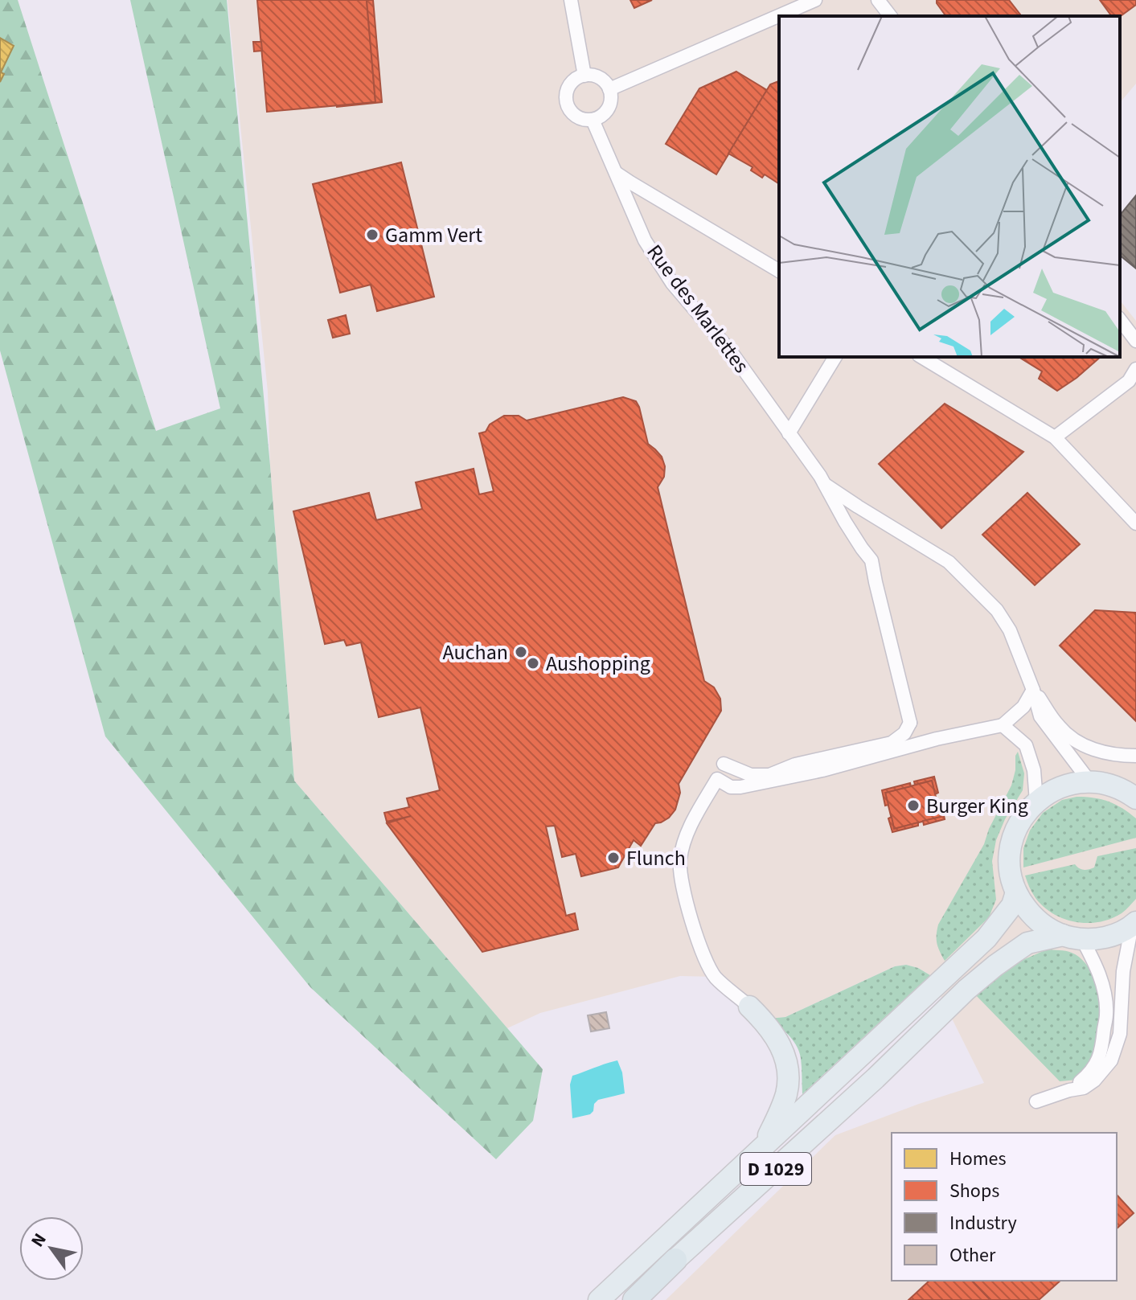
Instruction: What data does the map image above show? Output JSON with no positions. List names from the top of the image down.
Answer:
{
  "streets": {
    "highway": ["D 1029"],
    "street": ["Rue des Marlettes"]
  },
  "places": [
    "Gamm Vert",
    "Auchan",
    "Aushopping",
    "Burger King",
    "Flunch"
  ],
  "legend": [
    "Homes",
    "Shops",
    "Industry",
    "Other"
  ],
  "north": "top left"
}
